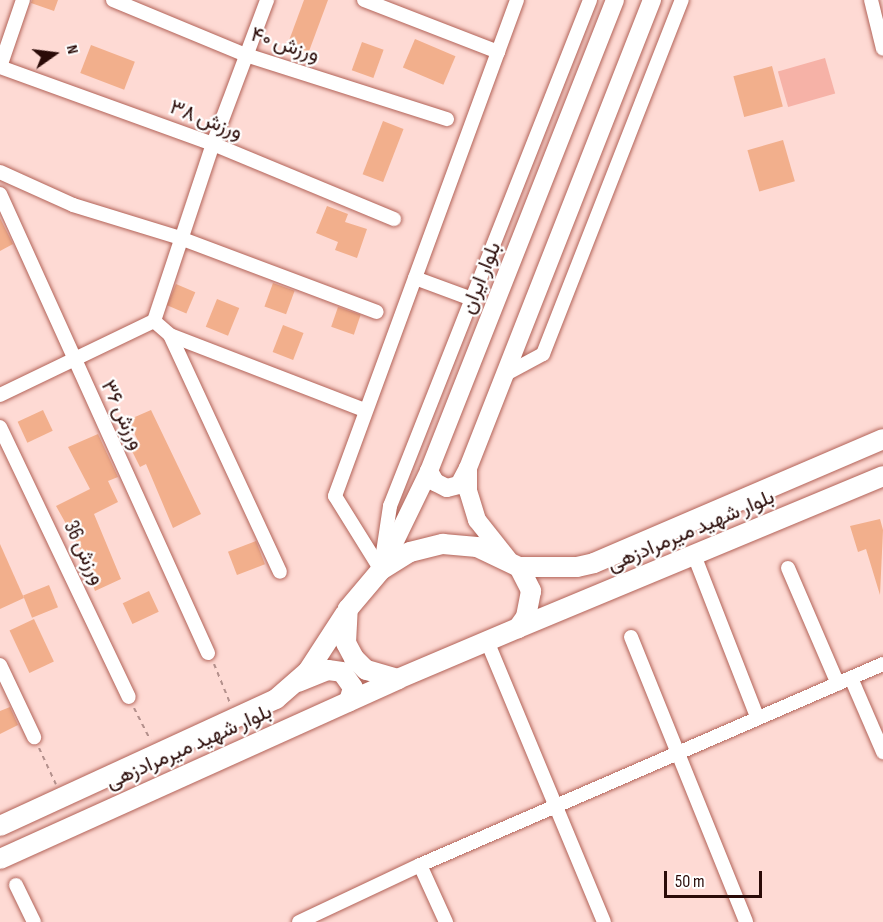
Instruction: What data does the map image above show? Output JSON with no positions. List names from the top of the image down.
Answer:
{
  "streets": {
    "main road": ["بلوار شهید میرمرادزهی"],
    "street": [
      "ورزش ۴۰",
      "ورزش ۳۸",
      "بلوار ایران",
      "ورزش ۳۶",
      "ورزش 36"
    ]
  },
  "crossings": [
    ["بلوار ایران", "بلوار شهید میرمرادزهی"]
  ],
  "scale_bar": "50 m",
  "north": "right"
}
